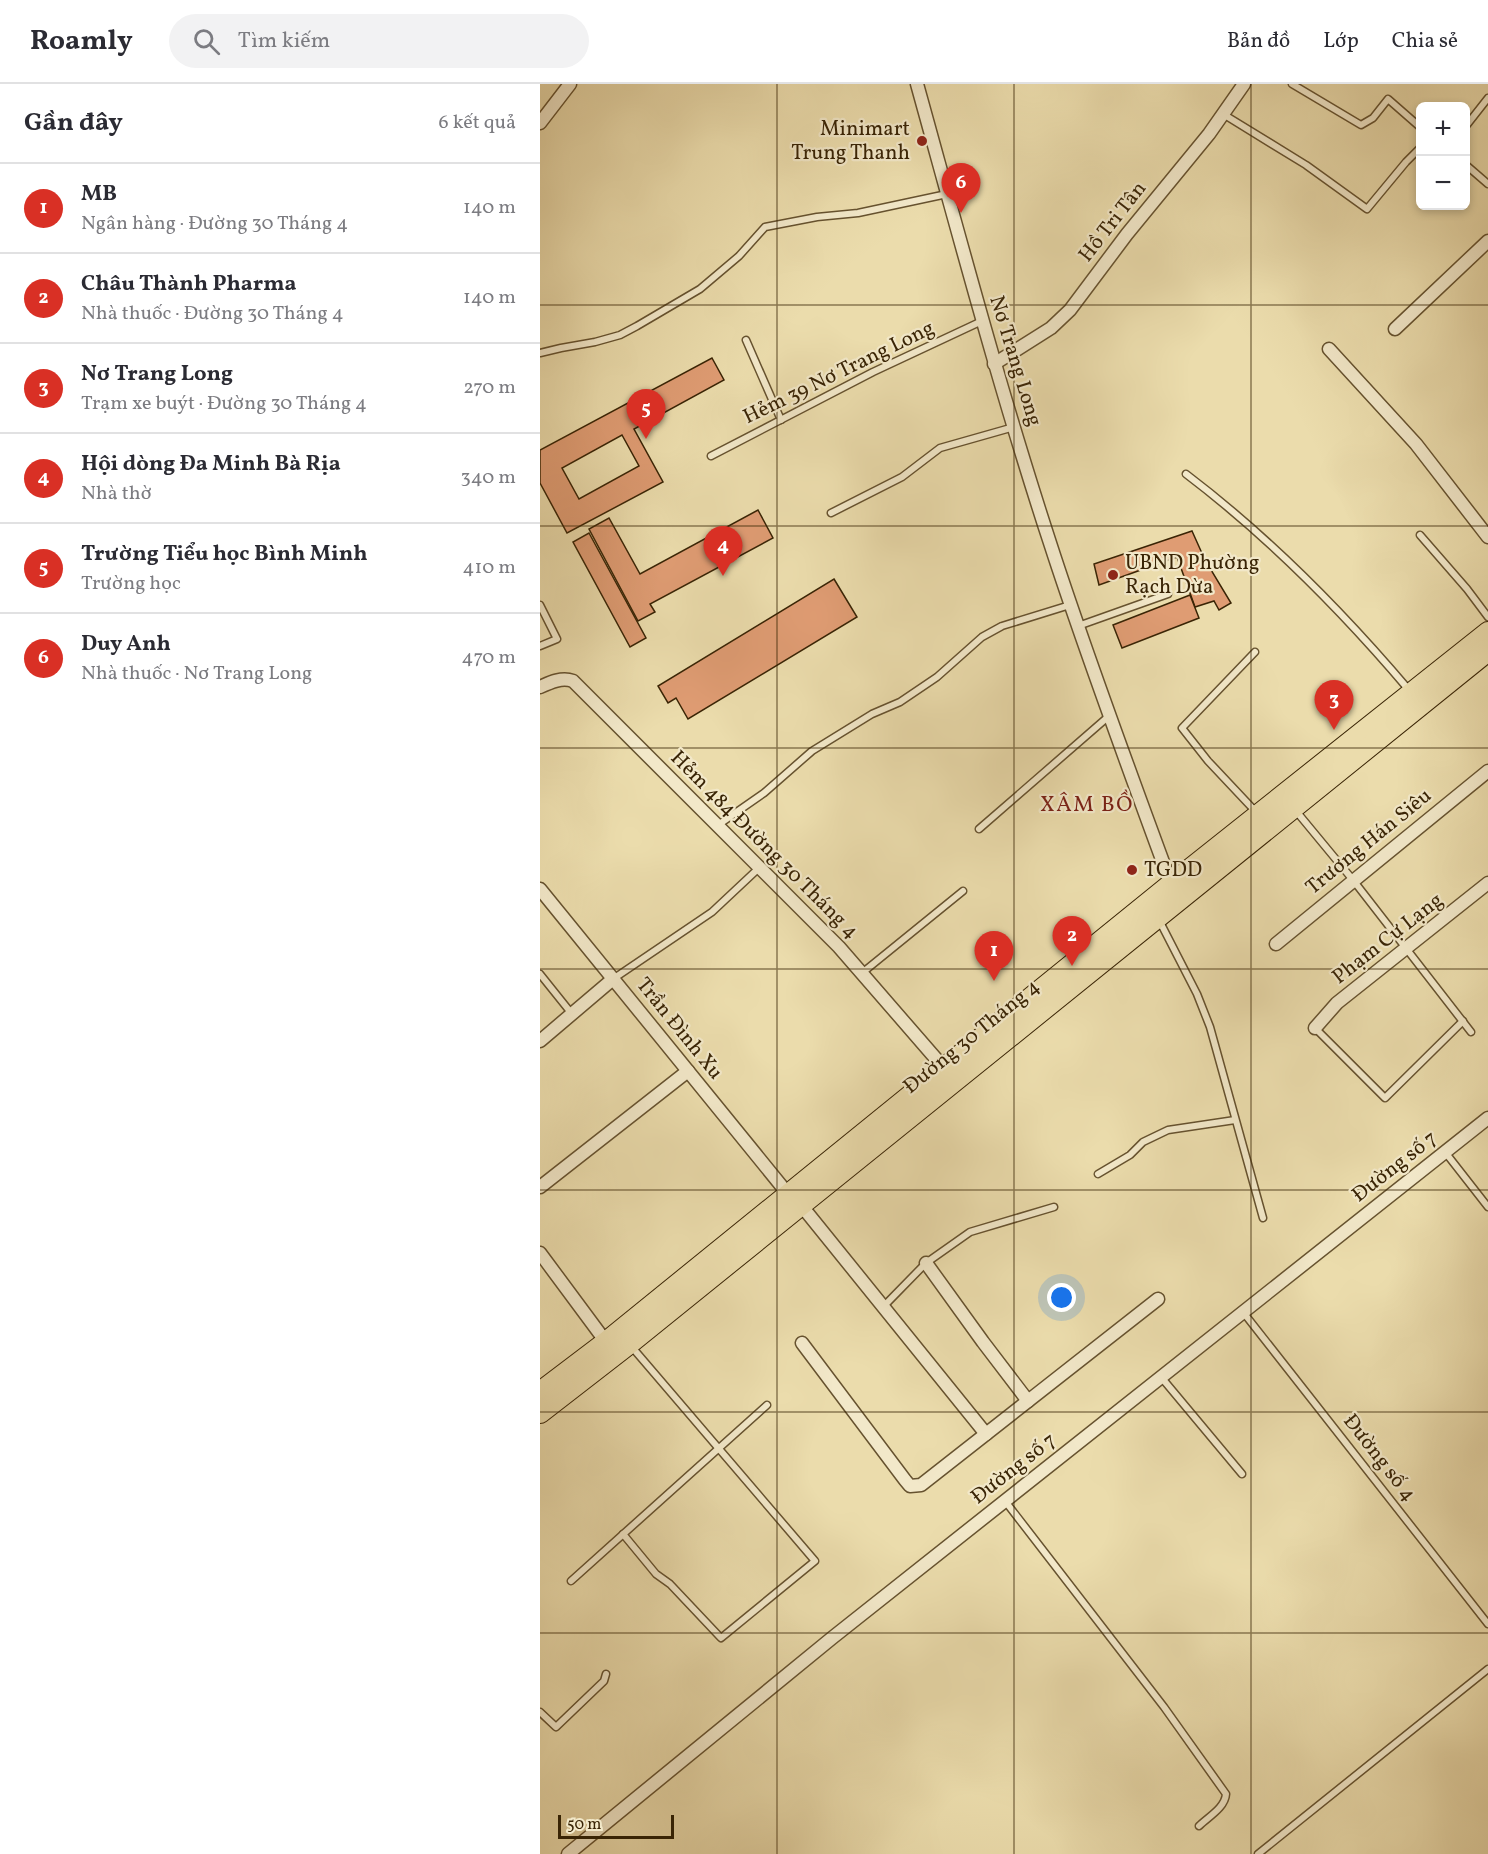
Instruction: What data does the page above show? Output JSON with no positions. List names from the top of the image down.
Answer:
{
  "streets": {
    "main road": ["Đường 30 Tháng 4"],
    "street": [
      "Hồ Tri Tân",
      "Nơ Trang Long",
      "Trương Hán Siêu",
      "Hẻm 484 Đường 30 Tháng 4",
      "Phạm Cự Lạng",
      "Trần Đình Xu",
      "Đường số 7"
    ],
    "lane": ["Hẻm 39 Nơ Trang Long", "Đường số 4"]
  },
  "crossings": [
    ["Hồ Tri Tân", "Nơ Trang Long"],
    ["Nơ Trang Long", "Hẻm 39 Nơ Trang Long"],
    ["Nơ Trang Long", "Đường 30 Tháng 4"],
    ["Hẻm 484 Đường 30 Tháng 4", "Đường 30 Tháng 4"],
    ["Trần Đình Xu", "Đường 30 Tháng 4"],
    ["Đường số 7", "Đường số 4"]
  ],
  "districts": ["XÂM BỒ"],
  "places": ["Minimart Trung Thanh", "UBND Phường Rạch Dừa", "TGDD"],
  "scale_bar": "50 m",
  "page": {
    "header": "Roamly",
    "search": "Tìm kiếm",
    "nav": ["Bản đồ", "Lớp", "Chia sẻ"],
    "heading": ["Gần đây", "6 kết quả"],
    "map_buttons": ["+", "−"],
    "list": [
      {
        "mark": "1",
        "name": "MB",
        "note": "Ngân hàng · Đường 30 Tháng 4",
        "value": "140 m"
      },
      {
        "mark": "2",
        "name": "Châu Thành Pharma",
        "note": "Nhà thuốc · Đường 30 Tháng 4",
        "value": "140 m"
      },
      {
        "mark": "3",
        "name": "Nơ Trang Long",
        "note": "Trạm xe buýt · Đường 30 Tháng 4",
        "value": "270 m"
      },
      {
        "mark": "4",
        "name": "Hội dòng Đa Minh Bà Rịa",
        "note": "Nhà thờ",
        "value": "340 m"
      },
      {
        "mark": "5",
        "name": "Trường Tiểu học Bình Minh",
        "note": "Trường học",
        "value": "410 m"
      },
      {
        "mark": "6",
        "name": "Duy Anh",
        "note": "Nhà thuốc · Nơ Trang Long",
        "value": "470 m"
      }
    ],
    "pins": [
      "6",
      "5",
      "4",
      "3",
      "2",
      "1"
    ],
    "scale": "50 m"
  }
}
